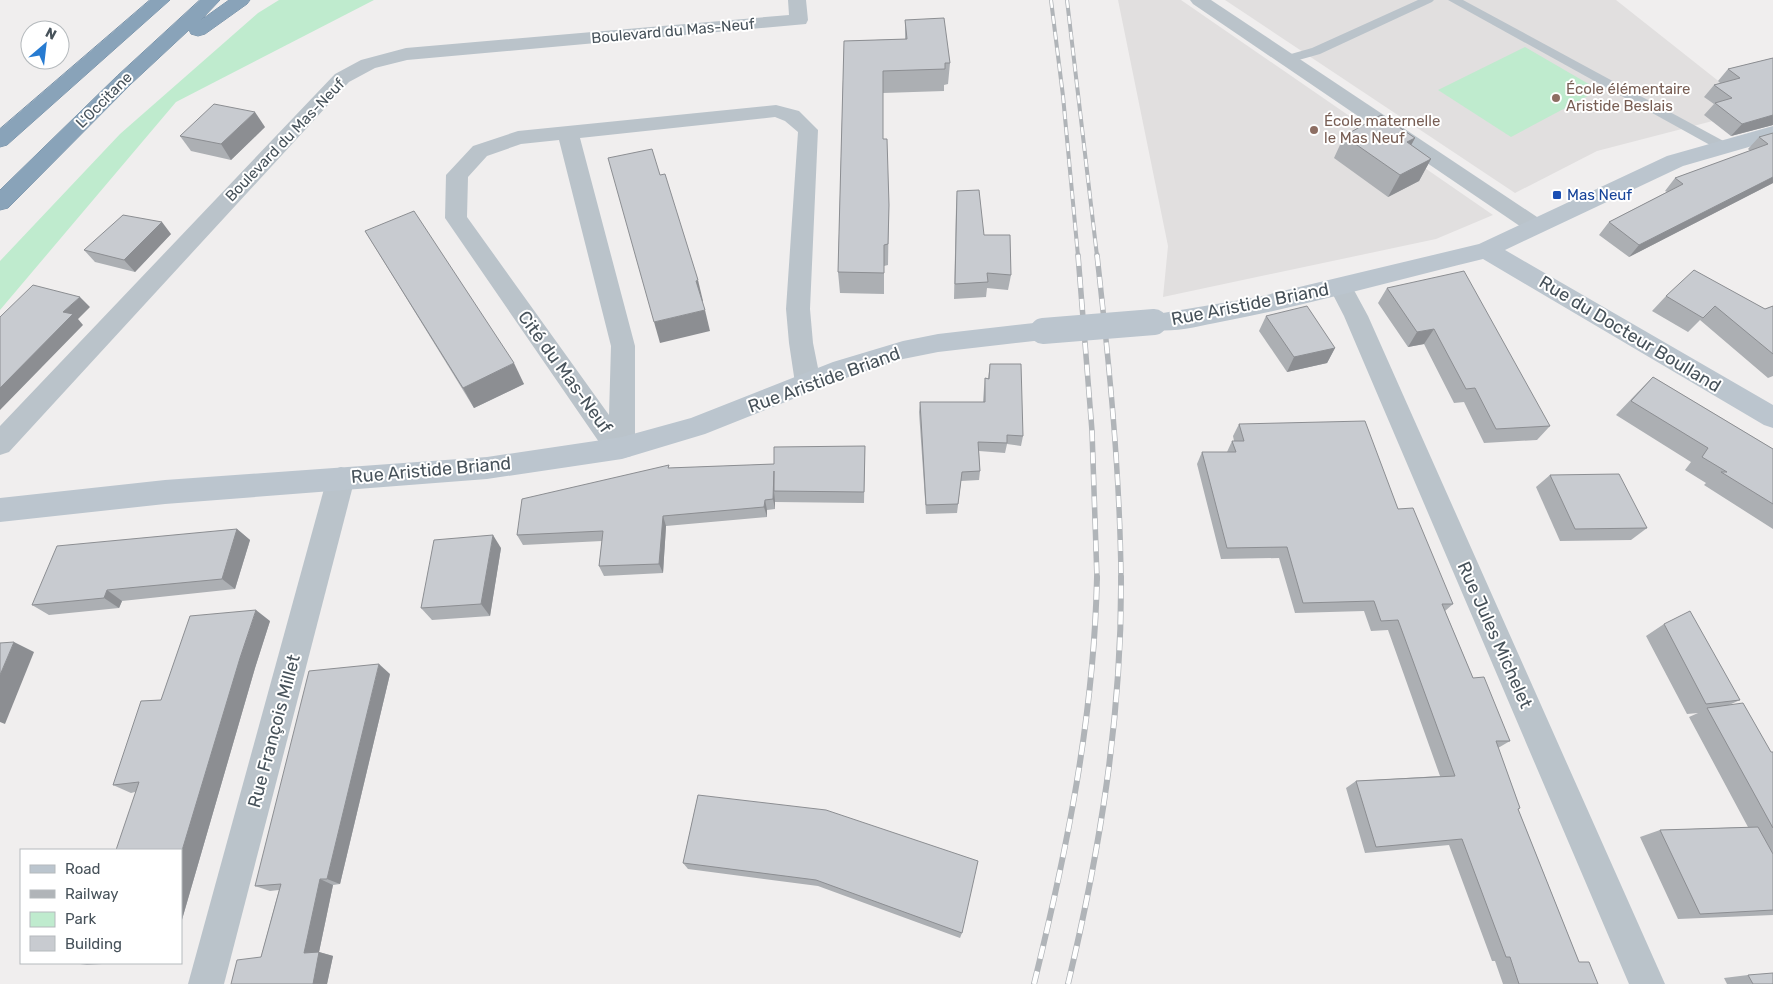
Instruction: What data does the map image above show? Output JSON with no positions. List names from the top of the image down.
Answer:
{
  "streets": {
    "highway": ["L'Occitane"],
    "street": [
      "Boulevard du Mas-Neuf",
      "Rue Aristide Briand",
      "Rue du Docteur Boulland",
      "Cité du Mas-Neuf",
      "Rue Jules Michelet",
      "Rue François Millet"
    ]
  },
  "crossings": [
    ["Rue Aristide Briand", "Rue du Docteur Boulland"],
    ["Rue Aristide Briand", "Cité du Mas-Neuf"],
    ["Rue Aristide Briand", "Rue Jules Michelet"],
    ["Rue Aristide Briand", "Rue François Millet"]
  ],
  "places": {
    "other": ["École élémentaire Aristide Beslais", "École maternelle le Mas Neuf"],
    "transit": ["Mas Neuf"]
  },
  "legend": [
    "Road",
    "Railway",
    "Park",
    "Building"
  ],
  "north": "top right"
}
